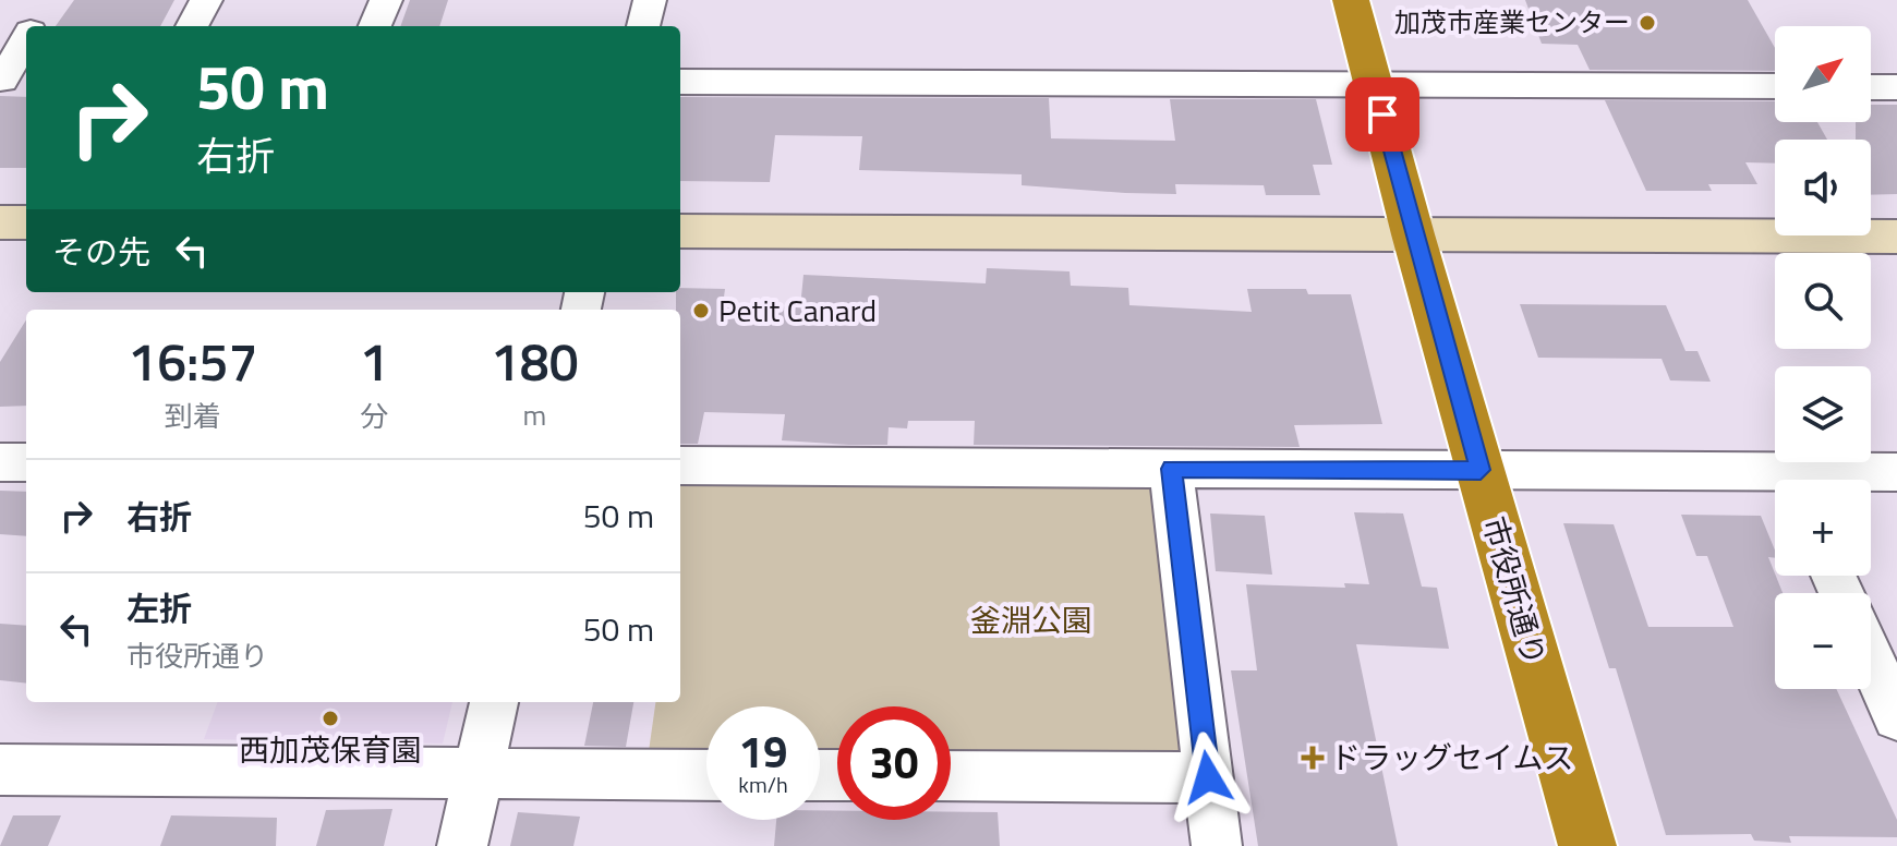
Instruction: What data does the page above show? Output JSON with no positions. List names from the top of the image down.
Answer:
{
  "streets": {
    "highway": ["市役所通り"]
  },
  "parks": ["釜淵公園"],
  "places": {
    "other": ["加茂市産業センター", "Petit Canard", "西加茂保育園"],
    "health": ["ドラッグセイムス"]
  },
  "north": "top right",
  "page": {
    "map_buttons": ["+", "−"],
    "turn": ["50 m", "右折"],
    "then": "その先",
    "eta": [
      "16:57",
      "到着",
      "1",
      "分",
      "180",
      "m"
    ],
    "list": [
      {
        "name": "右折",
        "value": "50 m"
      },
      {
        "name": "左折",
        "note": "市役所通り",
        "value": "50 m"
      }
    ],
    "speed": "19 km/h",
    "limit": "30"
  }
}
